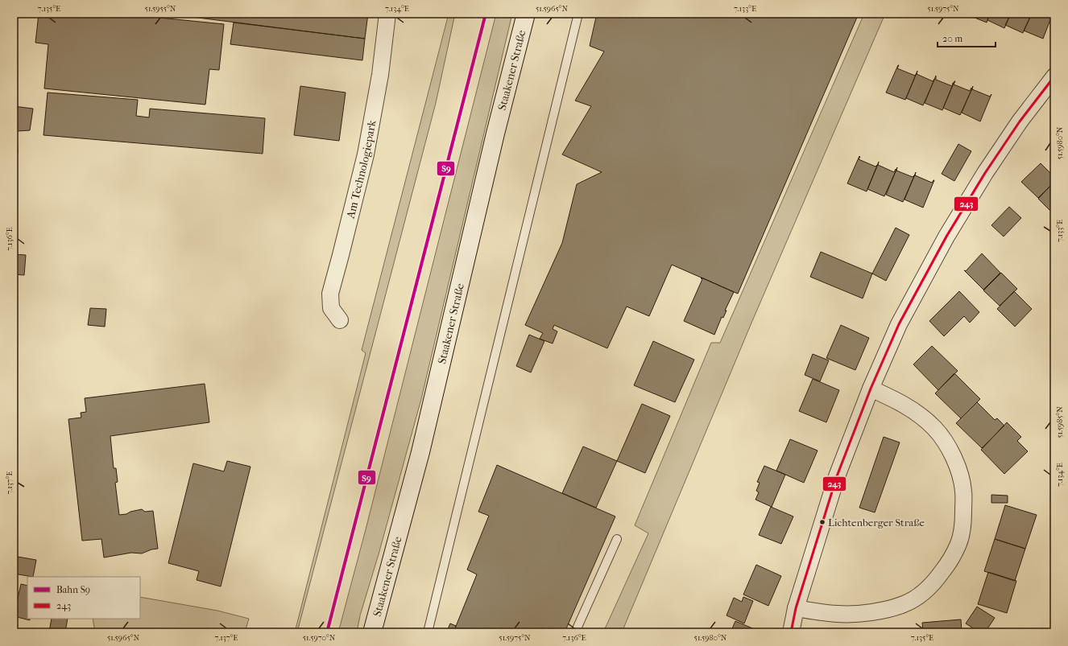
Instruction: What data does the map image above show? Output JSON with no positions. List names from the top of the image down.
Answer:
{
  "streets": {
    "street": ["Staakener Straße", "Am Technologiepark"]
  },
  "places": ["Lichtenberger Straße"],
  "lines": ["rail line S9", "transit line 243"],
  "legend": ["Bahn S9", "243"],
  "scale_bar": "20 m",
  "coordinates": [
    "7.135°E",
    "51.5955°N",
    "7.134°E",
    "51.5965°N",
    "7.133°E",
    "51.5975°N",
    "51.5980°N",
    "7.136°E",
    "51.5985°N",
    "7.137°E",
    "51.5970°N"
  ]
}
